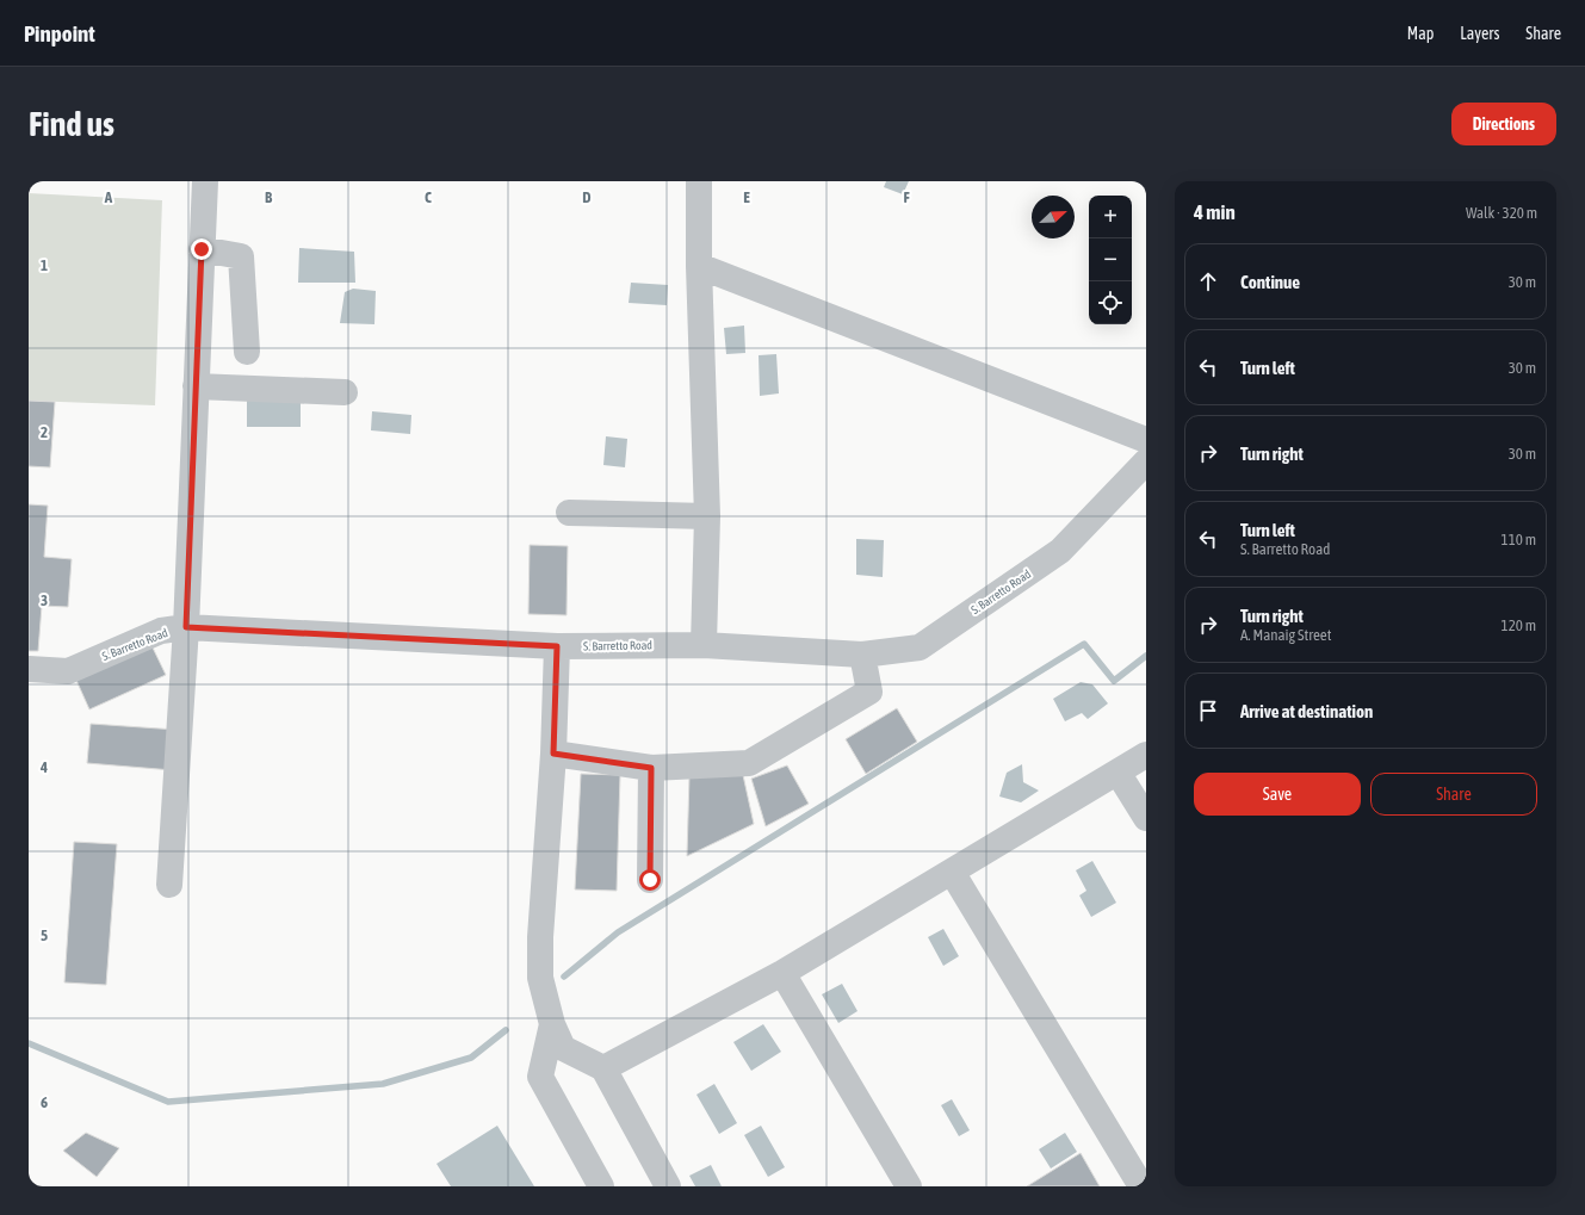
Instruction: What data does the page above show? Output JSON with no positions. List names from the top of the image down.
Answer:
{
  "streets": {
    "street": ["S. Barretto Road"]
  },
  "north": "top right",
  "page": {
    "header": "Pinpoint",
    "nav": ["Map", "Layers", "Share"],
    "buttons": [
      "Directions",
      ["Save", "Share"]
    ],
    "title": "Find us",
    "heading": ["4 min", "Walk · 320 m"],
    "map_buttons": ["+", "−"],
    "list": [
      ["Continue", "30 m"],
      ["Turn left", "30 m"],
      ["Turn right", "30 m"],
      ["Turn left", "S. Barretto Road", "110 m"],
      ["Turn right", "A. Manaig Street", "120 m"],
      "Arrive at destination"
    ]
  },
  "grid": {
    "columns": [
      "A",
      "B",
      "C",
      "D",
      "E",
      "F"
    ],
    "rows": [
      "1",
      "2",
      "3",
      "4",
      "5",
      "6"
    ]
  }
}
